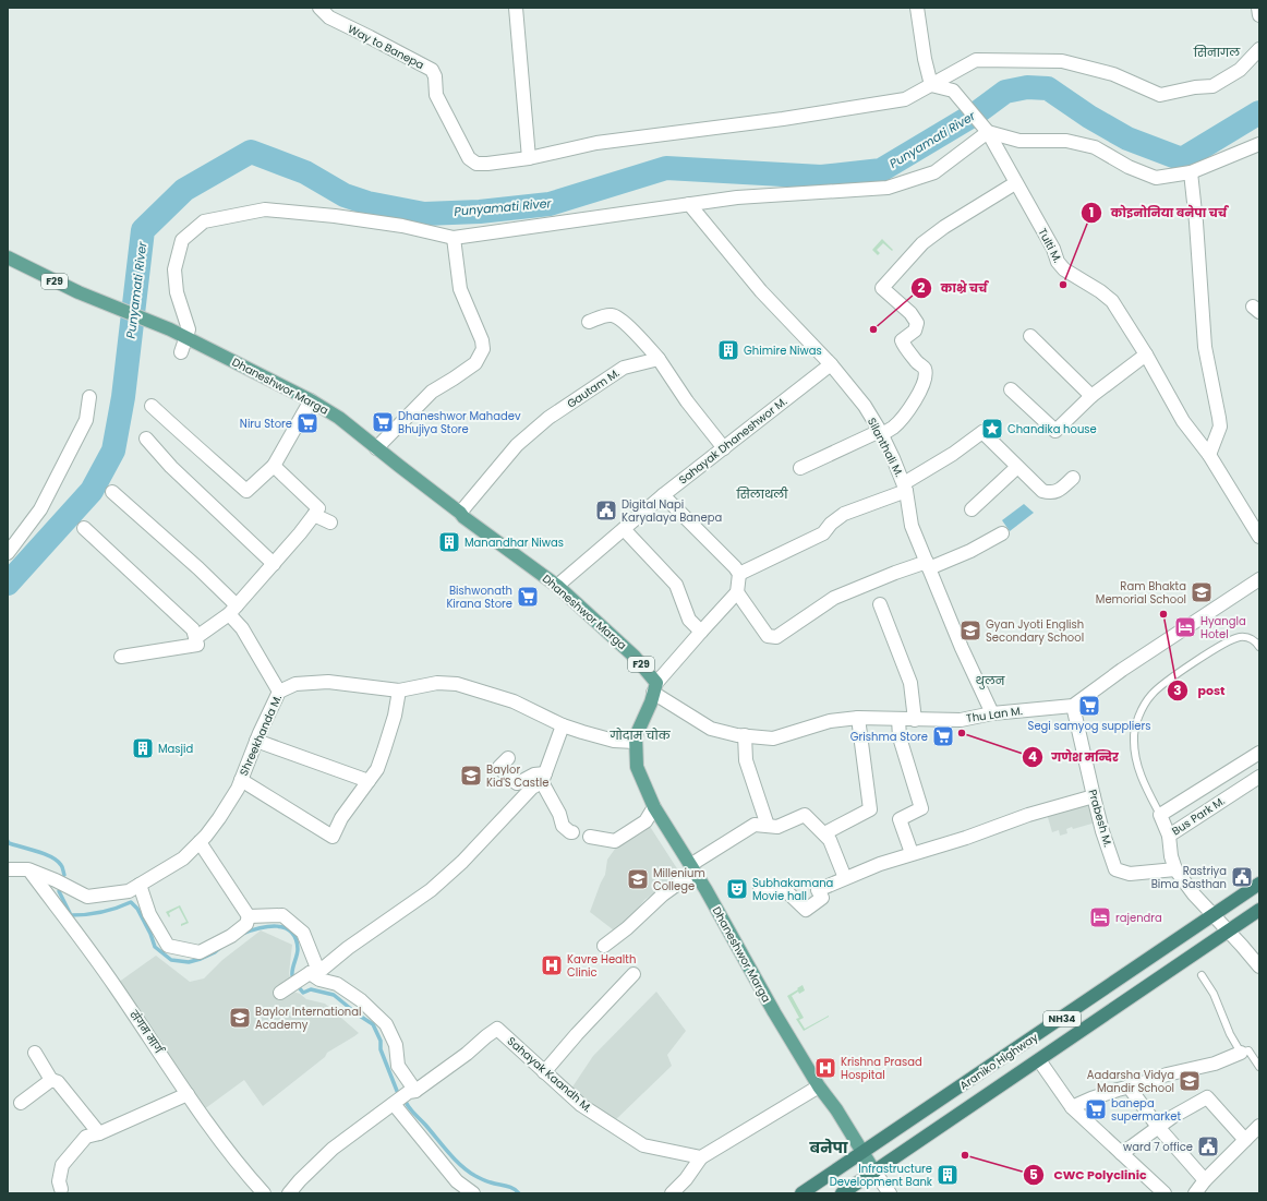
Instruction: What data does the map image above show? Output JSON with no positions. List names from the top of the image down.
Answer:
{
  "streets": {
    "highway": ["NH34", "Araniko Highway"],
    "main road": ["F29", "Dhaneshwor Marga"],
    "street": [
      "Way to Banepa",
      "Tulti M.",
      "Gautam M.",
      "Sahayak Dhaneshwor M.",
      "Silanthali M.",
      "Thu Lan M.",
      "Shreekhanda M.",
      "Bus Park M.",
      "Prabesh M.",
      "संगम मार्ग",
      "Sahayak Kaandh M."
    ]
  },
  "crossings": [
    ["Dhaneshwor Marga", "Gautam M."],
    ["Dhaneshwor Marga", "Sahayak Dhaneshwor M."],
    ["Dhaneshwor Marga", "Thu Lan M."],
    ["Dhaneshwor Marga", "Shreekhanda M."],
    ["Dhaneshwor Marga", "Araniko Highway"],
    ["Sahayak Dhaneshwor M.", "Silanthali M."],
    ["Silanthali M.", "Thu Lan M."],
    ["Thu Lan M.", "Prabesh M."],
    ["Shreekhanda M.", "संगम मार्ग"],
    ["Bus Park M.", "Prabesh M."],
    ["Bus Park M.", "Araniko Highway"]
  ],
  "districts": [
    "सिनागल",
    "सिलाथली",
    "थुलन",
    "गाेदाम चाेक",
    "बनेपा"
  ],
  "water": ["Punyamati River"],
  "places": {
    "other": [
      "कोइनोनिया बनेपा चर्च",
      "काभ्रे चर्च",
      "post",
      "गणेश मन्दिर",
      "CWC Polyclinic"
    ],
    "building": [
      "Ghimire Niwas",
      "Manandhar Niwas",
      "Masjid",
      "Infrastructure Development Bank"
    ],
    "supermarket": [
      "Dhaneshwor Mahadev Bhujiya Store",
      "Niru Store",
      "Bishwonath Kirana Store",
      "Segi samyog suppliers",
      "Grishma Store",
      "banepa supermarket"
    ],
    "place": ["Chandika house"],
    "public building": ["Digital Napi Karyalaya Banepa", "Rastriya Bima Sasthan", "ward 7 office"],
    "school or university": [
      "Ram Bhakta Memorial School",
      "Gyan Jyoti English Secondary School",
      "Baylor Kid'S Castle",
      "Millenium College",
      "Baylor International Academy",
      "Aadarsha Vidya Mandir School"
    ],
    "hotel": ["Hyangla Hotel", "rajendra"],
    "theatre": ["Subhakamana Movie hall"],
    "hospital": ["Kavre Health Clinic", "Krishna Prasad Hospital"]
  }
}
